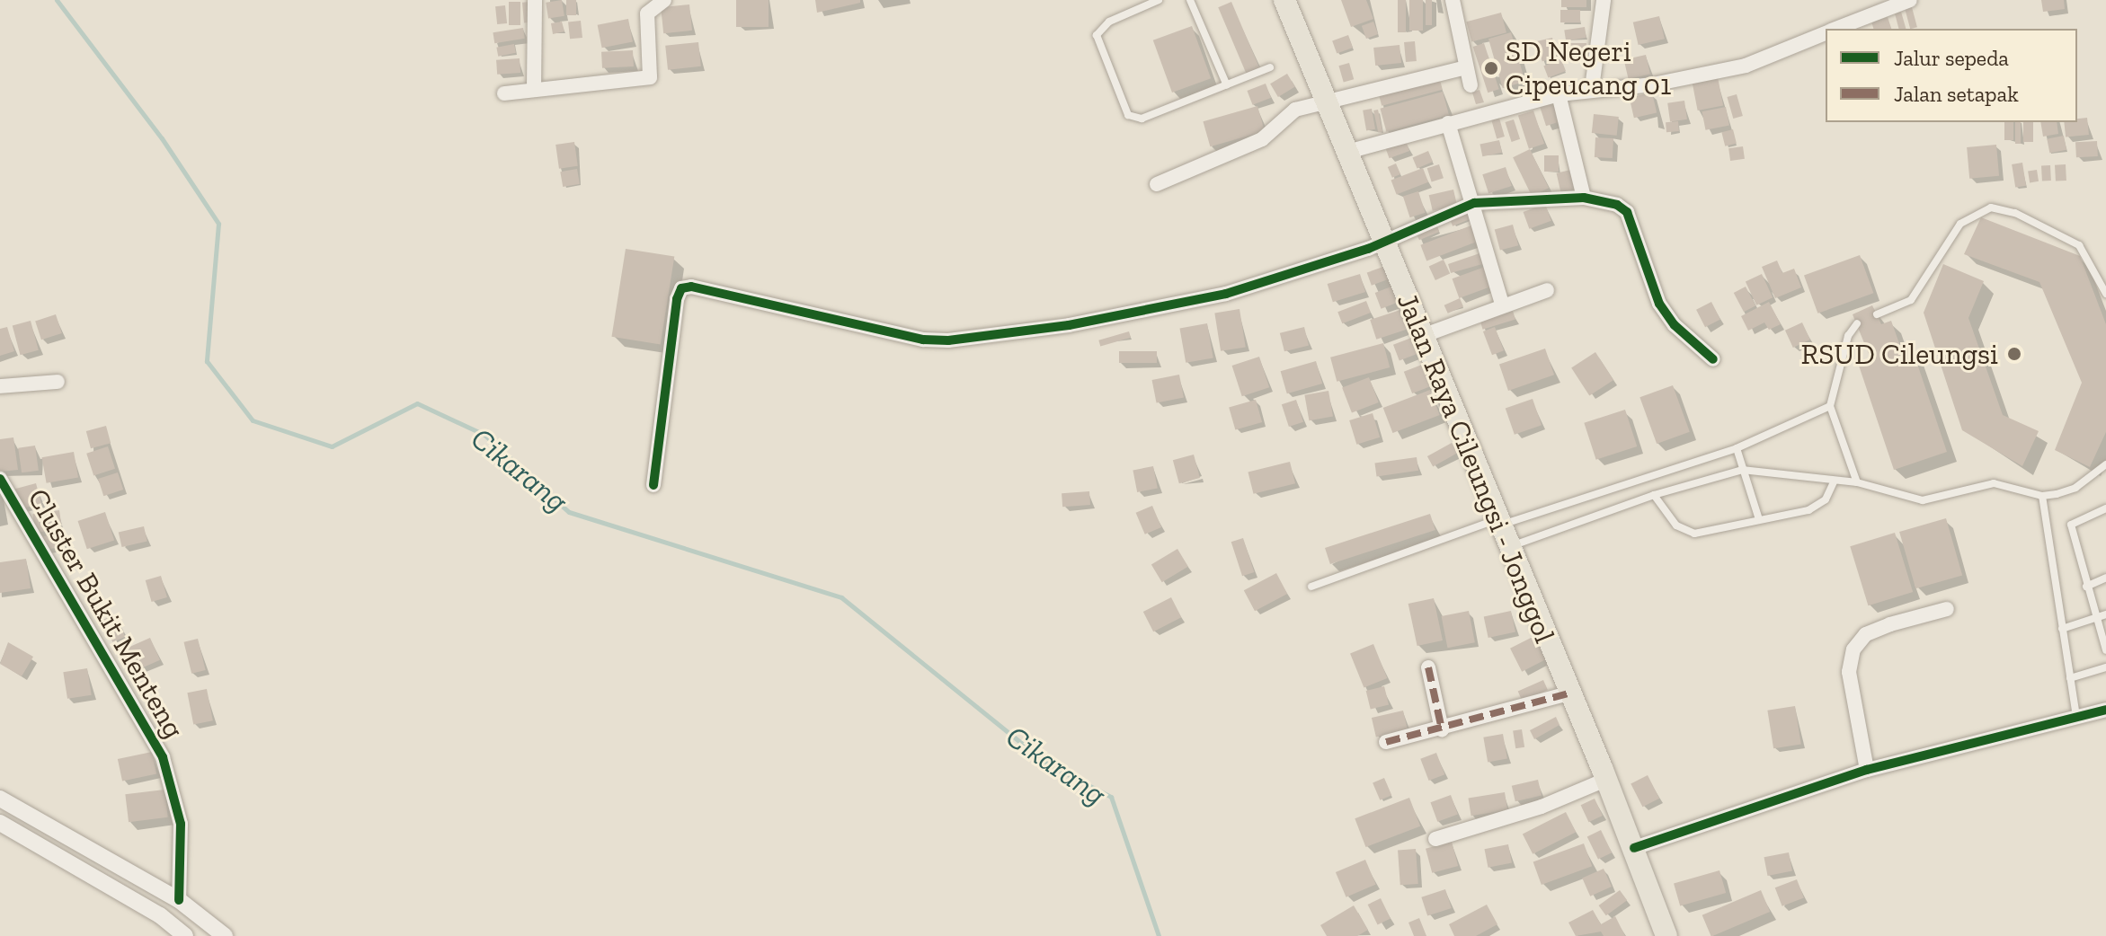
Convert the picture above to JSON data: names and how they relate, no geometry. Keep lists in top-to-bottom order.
{
  "streets": {
    "main road": ["Jalan Raya Cileungsi - Jonggol"],
    "street": ["Cluster Bukit Menteng"]
  },
  "water": ["Cikarang"],
  "places": ["SD Negeri Cipeucang 01", "RSUD Cileungsi"],
  "legend": ["Jalur sepeda", "Jalan setapak"]
}
